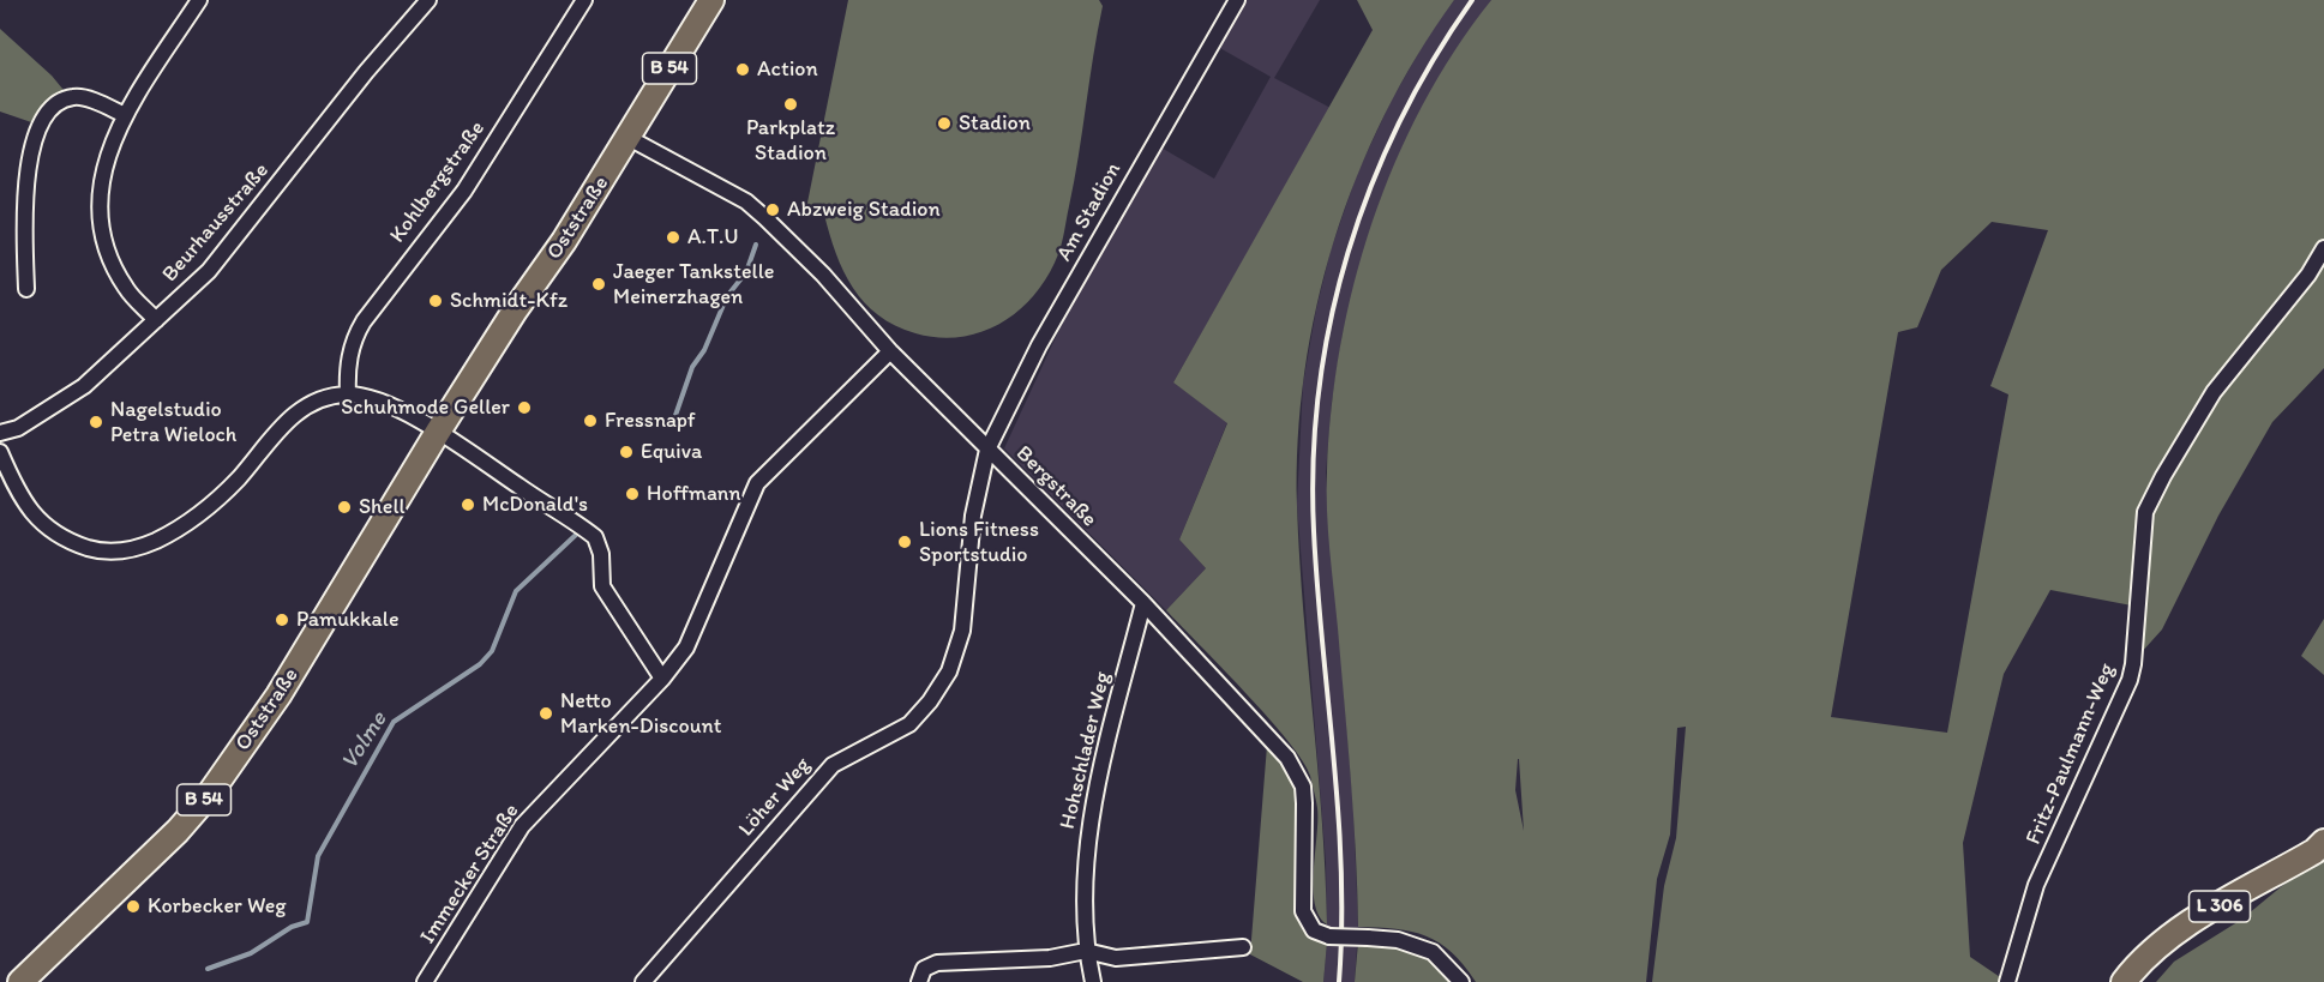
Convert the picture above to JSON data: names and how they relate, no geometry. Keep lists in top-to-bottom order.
{
  "streets": {
    "main road": ["B 54", "Oststraße", "L 306"],
    "street": [
      "Kohlbergstraße",
      "Am Stadion",
      "Beurhausstraße",
      "Bergstraße",
      "Hohschlader Weg",
      "Fritz-Paulmann-Weg",
      "Löher Weg",
      "Immecker Straße"
    ]
  },
  "crossings": [
    ["Am Stadion", "Bergstraße"],
    ["Am Stadion", "Löher Weg"],
    ["Oststraße", "Bergstraße"],
    ["Bergstraße", "Hohschlader Weg"],
    ["Bergstraße", "Löher Weg"],
    ["Bergstraße", "Immecker Straße"]
  ],
  "water": ["Volme"],
  "places": [
    "Action",
    "Parkplatz Stadion",
    "Stadion",
    "Abzweig Stadion",
    "A.T.U",
    "Jaeger Tankstelle Meinerzhagen",
    "Schmidt-Kfz",
    "Schuhmode Geller",
    "Fressnapf",
    "Nagelstudio Petra Wieloch",
    "Equiva",
    "Hoffmann",
    "McDonald's",
    "Shell",
    "Lions Fitness Sportstudio",
    "Pamukkale",
    "Netto Marken-Discount",
    "Korbecker Weg"
  ]
}
